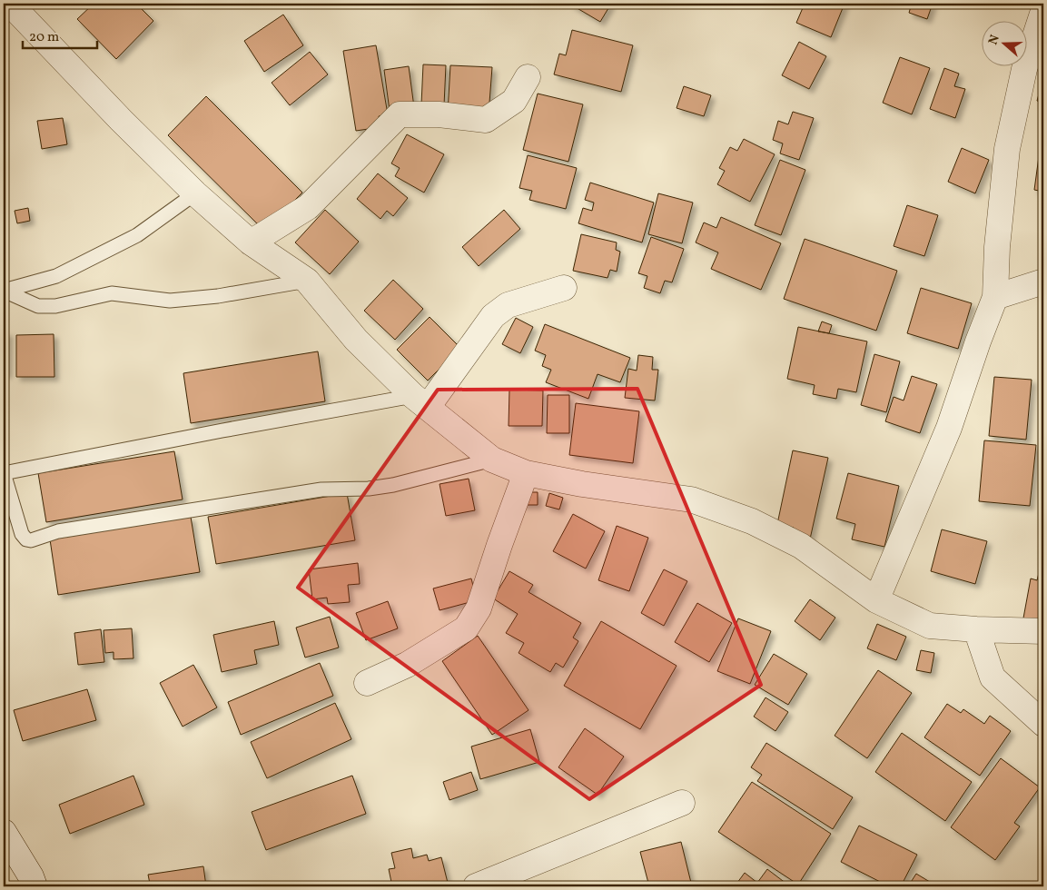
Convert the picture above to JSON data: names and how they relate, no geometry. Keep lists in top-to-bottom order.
{
  "scale_bar": "20 m",
  "north": "left"
}
